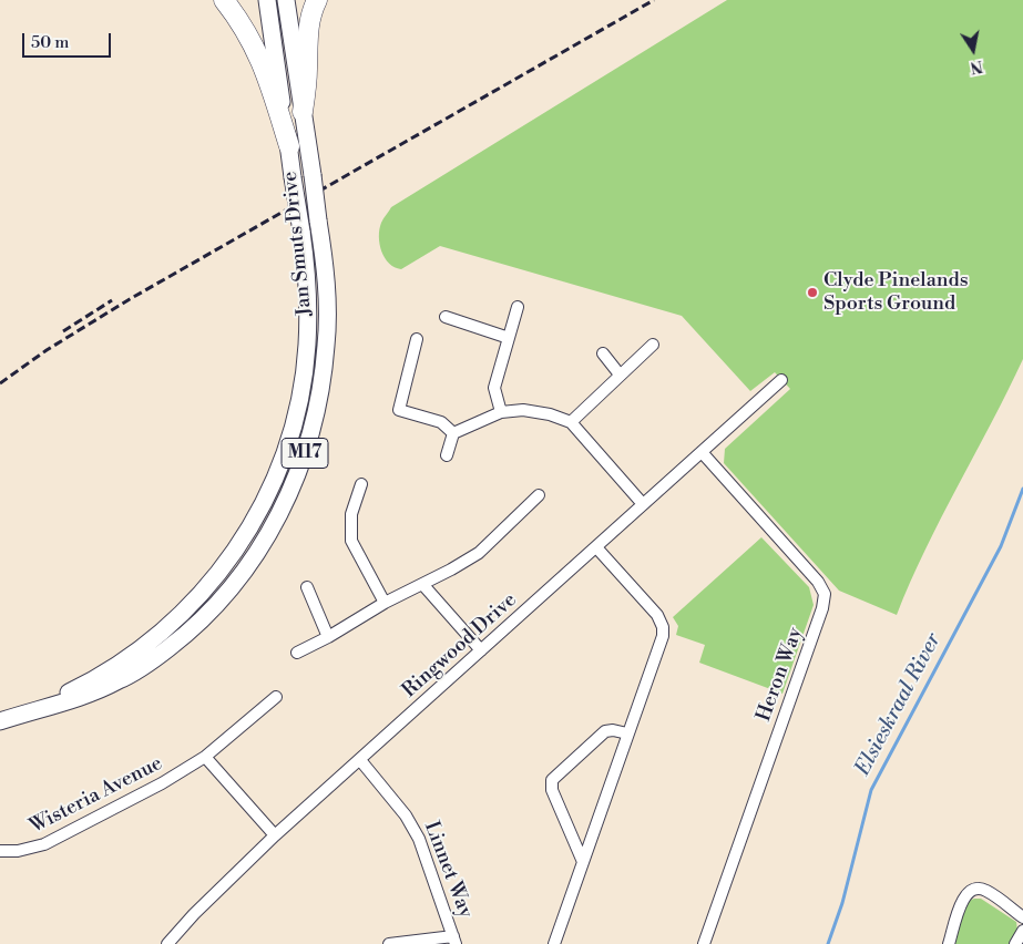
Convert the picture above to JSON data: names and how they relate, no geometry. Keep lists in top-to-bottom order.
{
  "streets": {
    "main road": ["Jan Smuts Drive", "M17"],
    "street": [
      "Ringwood Drive",
      "Heron Way",
      "Wisteria Avenue",
      "Linnet Way"
    ]
  },
  "crossings": [
    ["Ringwood Drive", "Heron Way"],
    ["Ringwood Drive", "Linnet Way"]
  ],
  "water": ["Elsieskraal River"],
  "places": ["Clyde Pinelands Sports Ground"],
  "scale_bar": "50 m",
  "north": "bottom"
}
